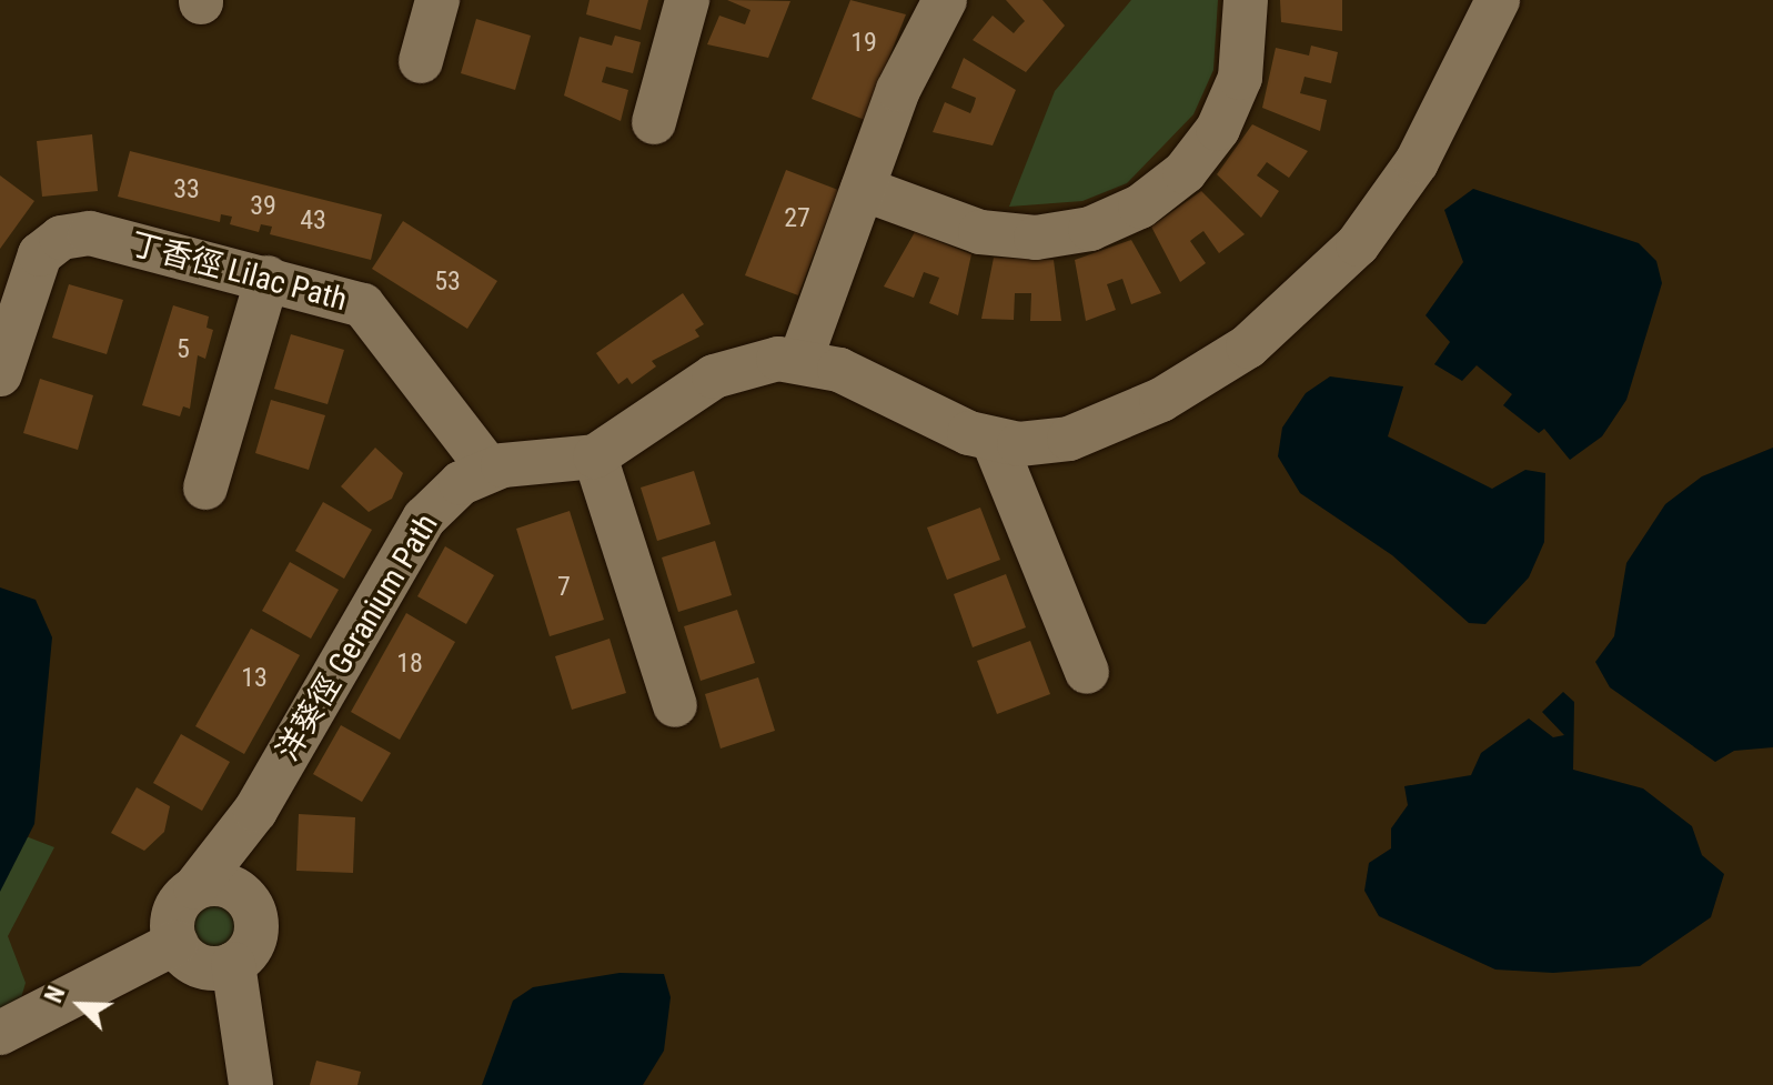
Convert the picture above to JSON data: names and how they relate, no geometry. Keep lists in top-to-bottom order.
{
  "streets": {
    "street": ["丁香徑 Lilac Path", "洋葵徑 Geranium Path"]
  },
  "crossings": [
    ["丁香徑 Lilac Path", "洋葵徑 Geranium Path"]
  ],
  "house_numbers": [
    "19",
    "33",
    "39",
    "27",
    "43",
    "53",
    "5",
    "7",
    "18",
    "13"
  ],
  "north": "top left"
}
